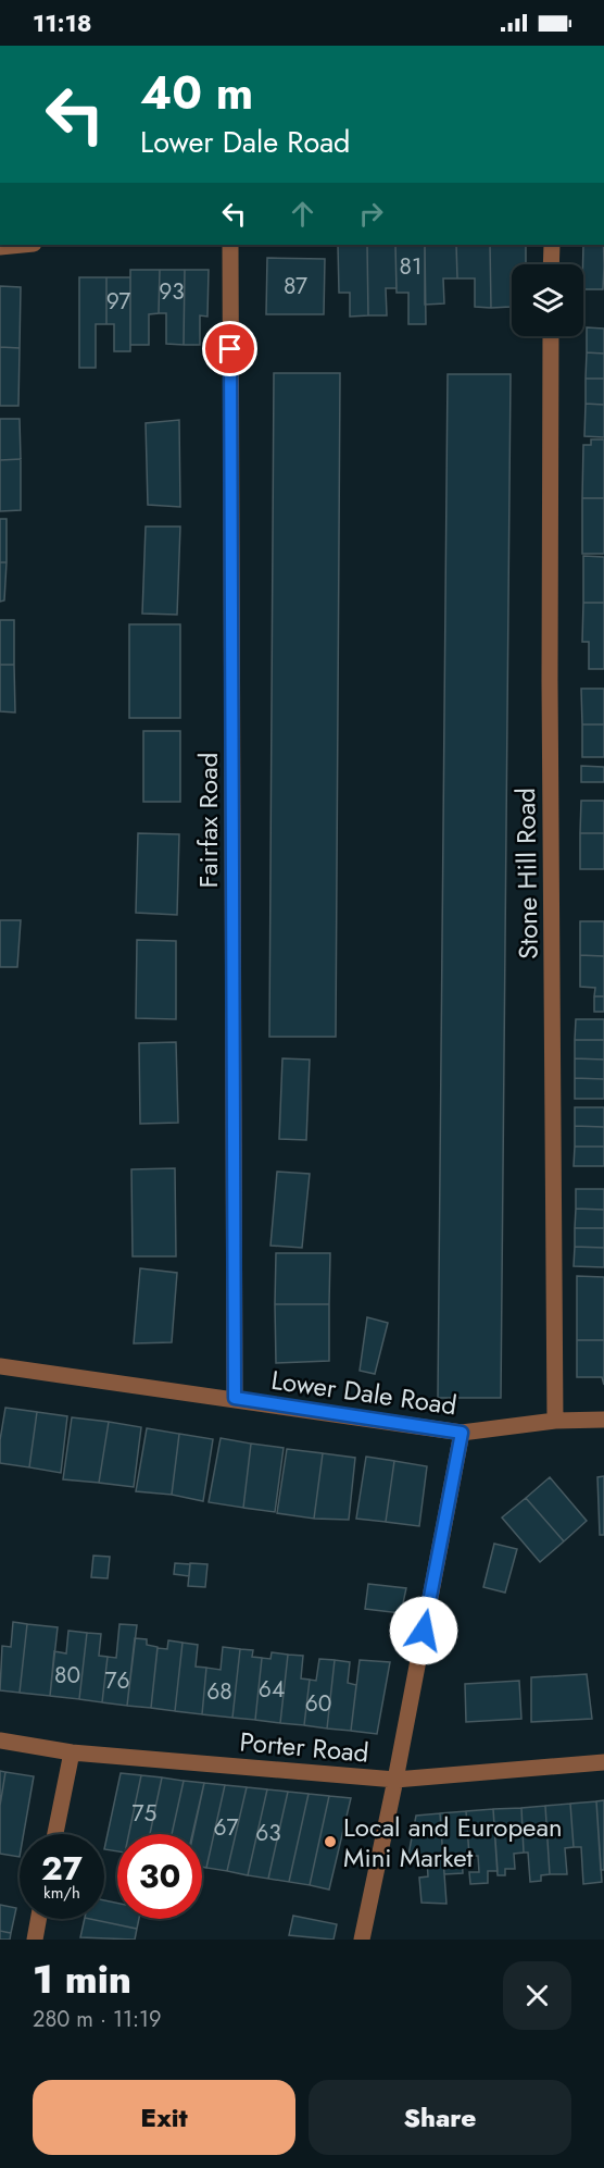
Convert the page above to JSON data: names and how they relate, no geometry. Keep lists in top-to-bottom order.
{
  "streets": {
    "street": [
      "Fairfax Road",
      "Stone Hill Road",
      "Lower Dale Road",
      "Porter Road"
    ]
  },
  "crossings": [
    ["Fairfax Road", "Lower Dale Road"],
    ["Stone Hill Road", "Lower Dale Road"]
  ],
  "places": ["Local and European Mini Market"],
  "house_numbers": [
    "81",
    "87",
    "93",
    "97",
    "80",
    "76",
    "64",
    "68",
    "60",
    "75",
    "67",
    "63"
  ],
  "page": {
    "status": "11:18",
    "turn": ["40 m", "Lower Dale Road"],
    "speed": "27 km/h",
    "limit": "30",
    "heading": ["1 min", "280 m · 11:19"],
    "buttons": ["Exit", "Share"]
  }
}
